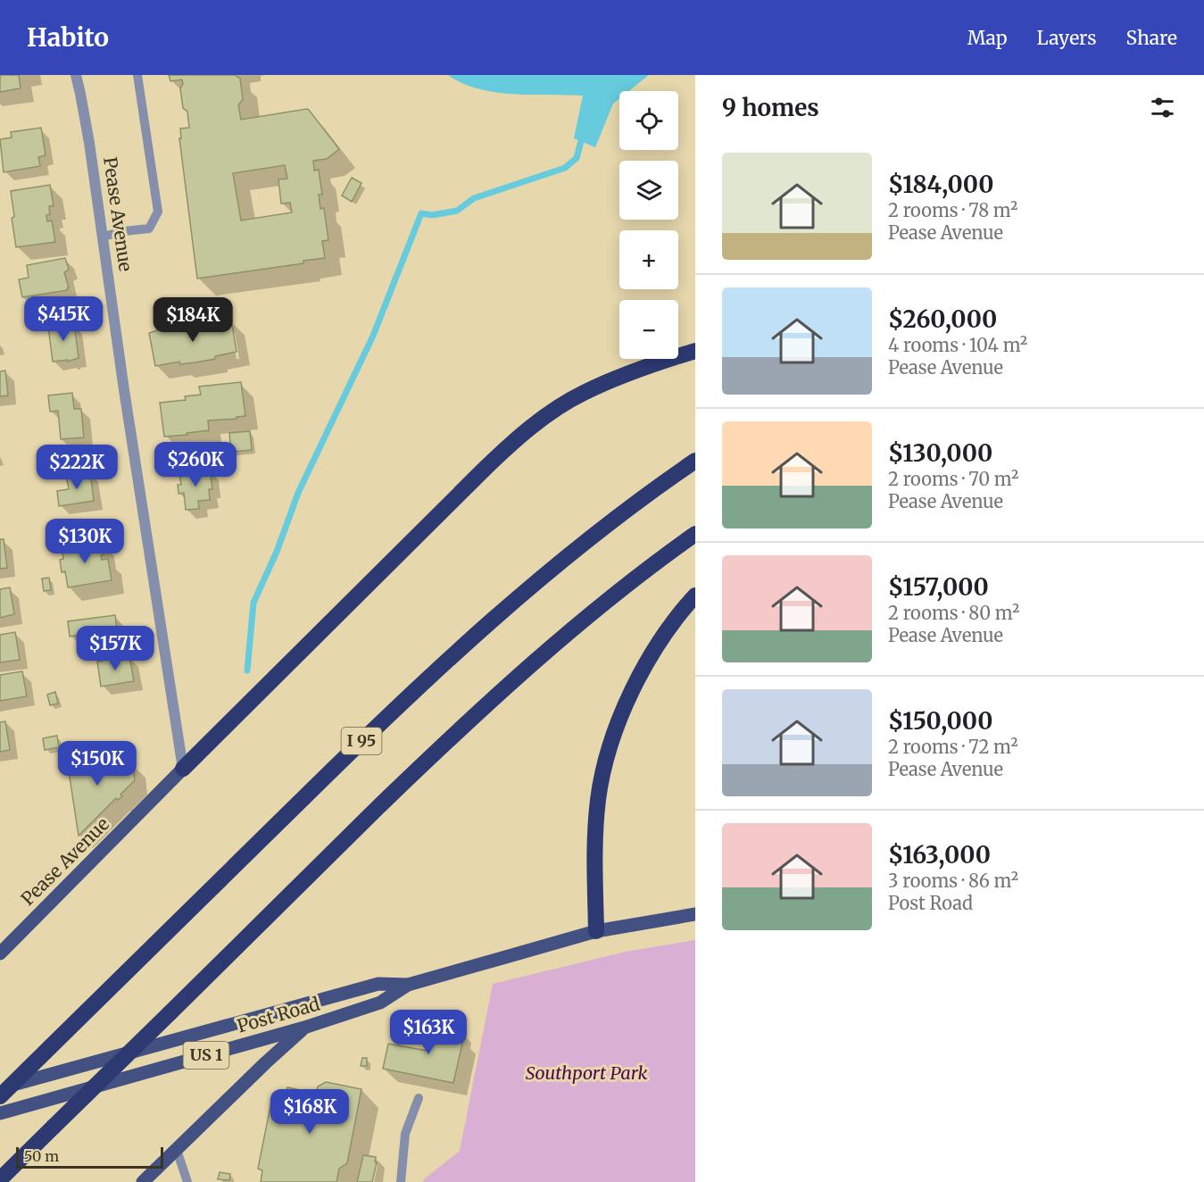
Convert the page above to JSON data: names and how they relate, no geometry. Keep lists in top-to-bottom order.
{
  "streets": {
    "highway": ["I 95"],
    "main road": ["Pease Avenue", "Post Road", "US 1"]
  },
  "parks": ["Southport Park"],
  "scale_bar": "50 m",
  "page": {
    "header": "Habito",
    "nav": ["Map", "Layers", "Share"],
    "heading": "9 homes",
    "map_buttons": ["+", "−"],
    "list": [
      {
        "name": "$184,000",
        "note": "2 rooms · 78 m² · Pease Avenue"
      },
      {
        "name": "$260,000",
        "note": "4 rooms · 104 m² · Pease Avenue"
      },
      {
        "name": "$130,000",
        "note": "2 rooms · 70 m² · Pease Avenue"
      },
      {
        "name": "$157,000",
        "note": "2 rooms · 80 m² · Pease Avenue"
      },
      {
        "name": "$150,000",
        "note": "2 rooms · 72 m² · Pease Avenue"
      },
      {
        "name": "$163,000",
        "note": "3 rooms · 86 m² · Post Road"
      }
    ],
    "price": [
      "$415K",
      "$184K",
      "$260K",
      "$222K",
      "$130K",
      "$157K",
      "$150K",
      "$163K",
      "$168K"
    ],
    "scale": "50 m"
  }
}
